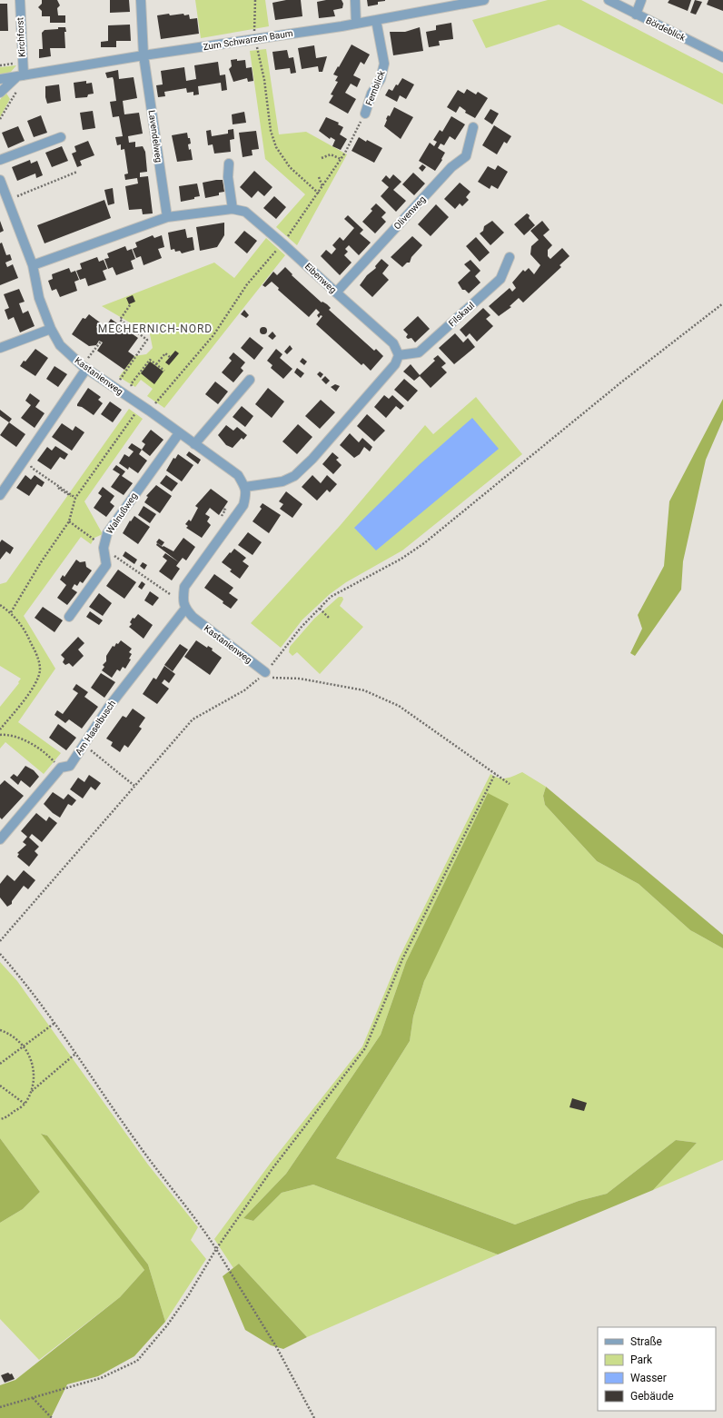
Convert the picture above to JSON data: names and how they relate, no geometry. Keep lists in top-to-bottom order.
{
  "streets": {
    "street": [
      "Bördeblick",
      "Kirchforst",
      "Zum Schwarzen Baum",
      "Fernblick",
      "Lavendelweg",
      "Olivenweg",
      "Eibenweg",
      "Filskaul",
      "Kastanienweg",
      "Walnußweg",
      "Am Haselbusch"
    ]
  },
  "crossings": [
    ["Kirchforst", "Zum Schwarzen Baum"],
    ["Zum Schwarzen Baum", "Fernblick"],
    ["Zum Schwarzen Baum", "Lavendelweg"],
    ["Lavendelweg", "Eibenweg"],
    ["Olivenweg", "Eibenweg"],
    ["Eibenweg", "Filskaul"],
    ["Eibenweg", "Kastanienweg"],
    ["Kastanienweg", "Walnußweg"],
    ["Kastanienweg", "Am Haselbusch"]
  ],
  "districts": ["MECHERNICH-NORD"],
  "legend": [
    "Straße",
    "Park",
    "Wasser",
    "Gebäude"
  ]
}
